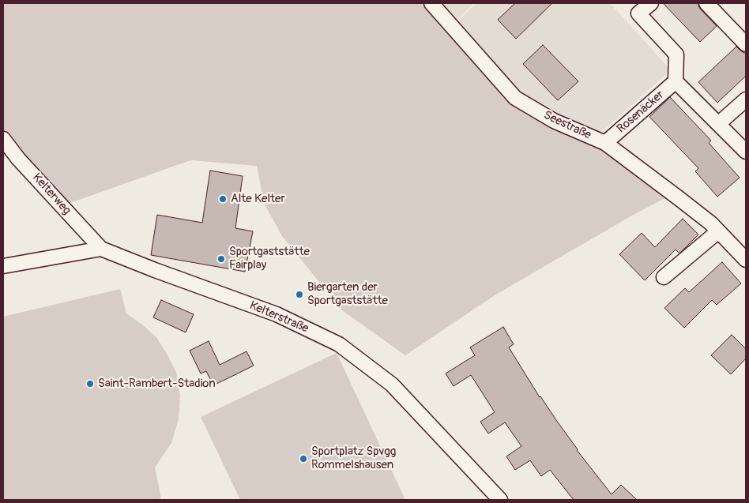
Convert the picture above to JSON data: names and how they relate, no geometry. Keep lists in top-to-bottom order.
{
  "streets": {
    "street": [
      "Rosenäcker",
      "Seestraße",
      "Kelterweg",
      "Kelterstraße"
    ]
  },
  "crossings": [
    ["Rosenäcker", "Seestraße"],
    ["Kelterweg", "Kelterstraße"]
  ],
  "places": [
    "Alte Kelter",
    "Sportgaststätte Fairplay",
    "Biergarten der Sportgaststätte",
    "Saint-Rambert-Stadion",
    "Sportplatz Spvgg Rommelshausen"
  ]
}
